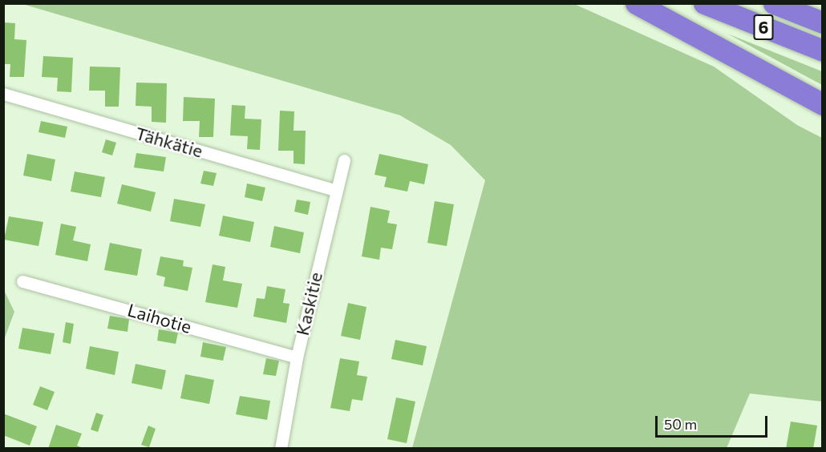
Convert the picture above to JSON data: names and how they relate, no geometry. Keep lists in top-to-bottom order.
{
  "streets": {
    "highway": ["6"],
    "street": ["Tähkätie", "Kaskitie", "Laihotie"]
  },
  "crossings": [
    ["Tähkätie", "Kaskitie"],
    ["Kaskitie", "Laihotie"]
  ],
  "scale_bar": "50 m"
}
